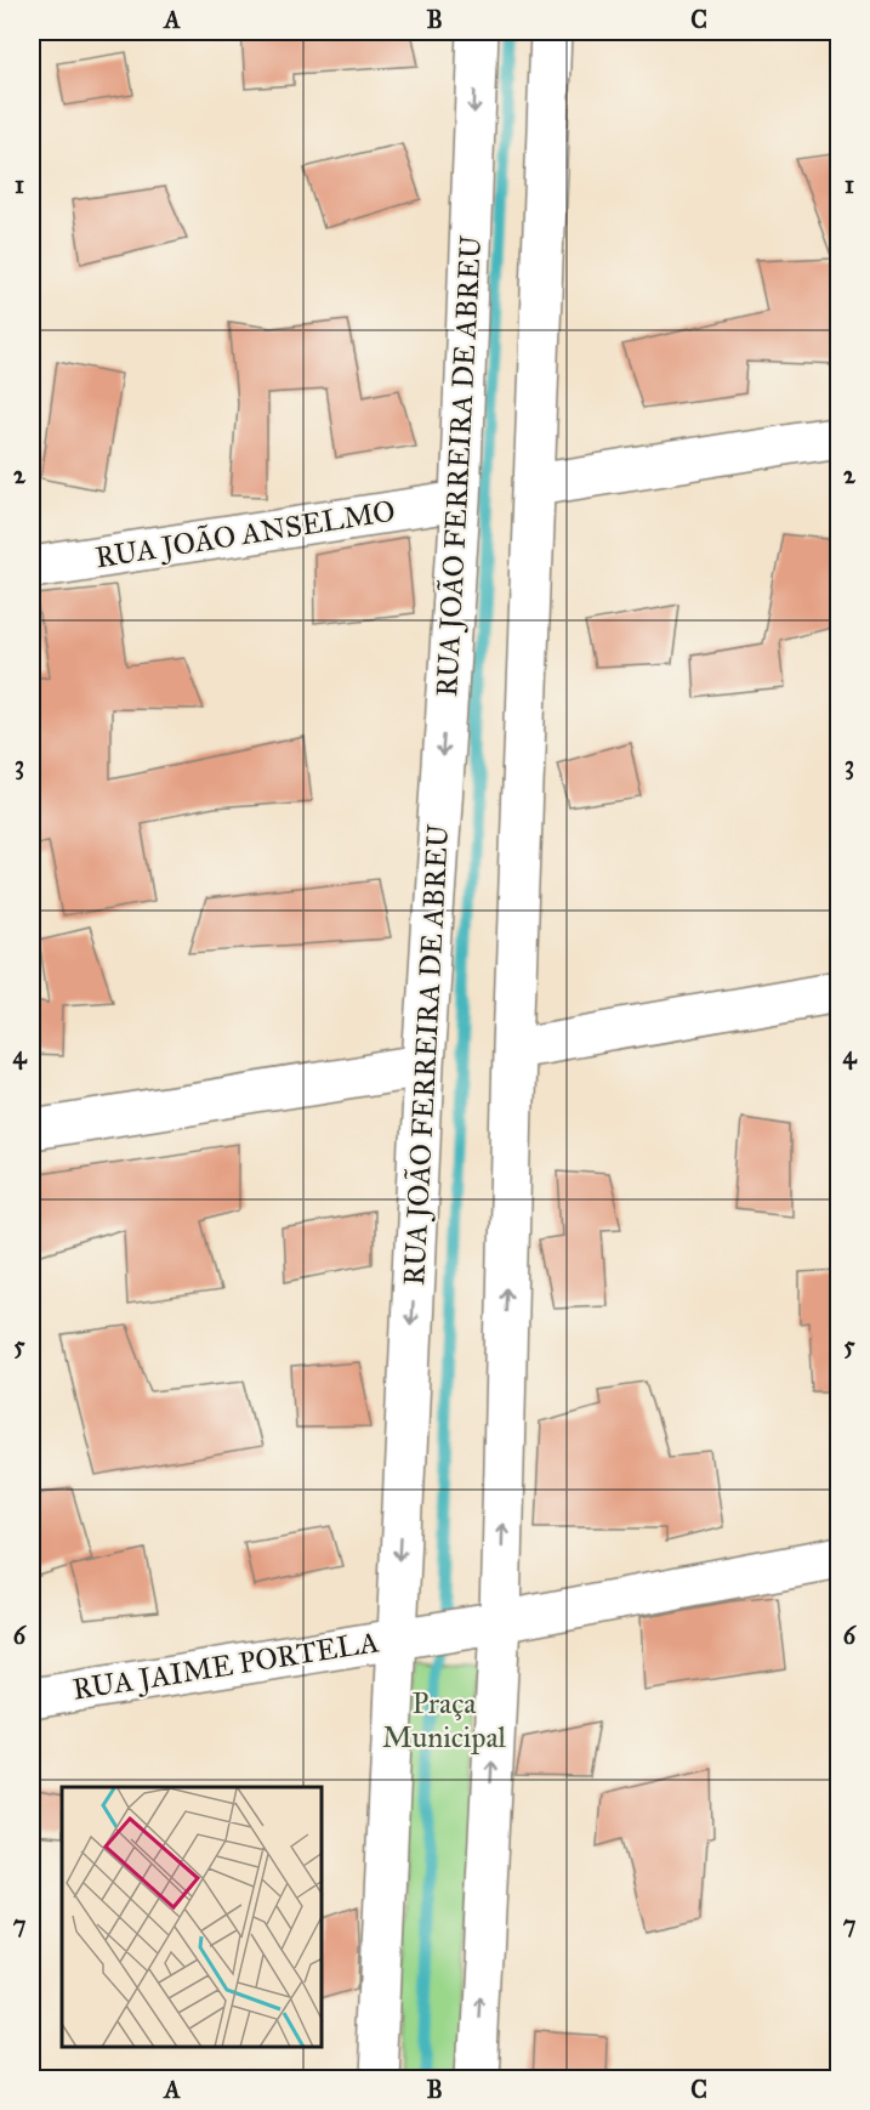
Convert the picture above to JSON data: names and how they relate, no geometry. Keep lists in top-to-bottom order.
{
  "streets": {
    "street": ["RUA JOÃO FERREIRA DE ABREU", "RUA JOÃO ANSELMO", "RUA JAIME PORTELA"]
  },
  "crossings": [
    ["RUA JOÃO FERREIRA DE ABREU", "RUA JOÃO ANSELMO"],
    ["RUA JOÃO FERREIRA DE ABREU", "RUA JAIME PORTELA"]
  ],
  "parks": ["Praça Municipal"],
  "grid": {
    "columns": ["A", "B", "C"],
    "rows": [
      "1",
      "2",
      "3",
      "4",
      "5",
      "6",
      "7"
    ]
  }
}
